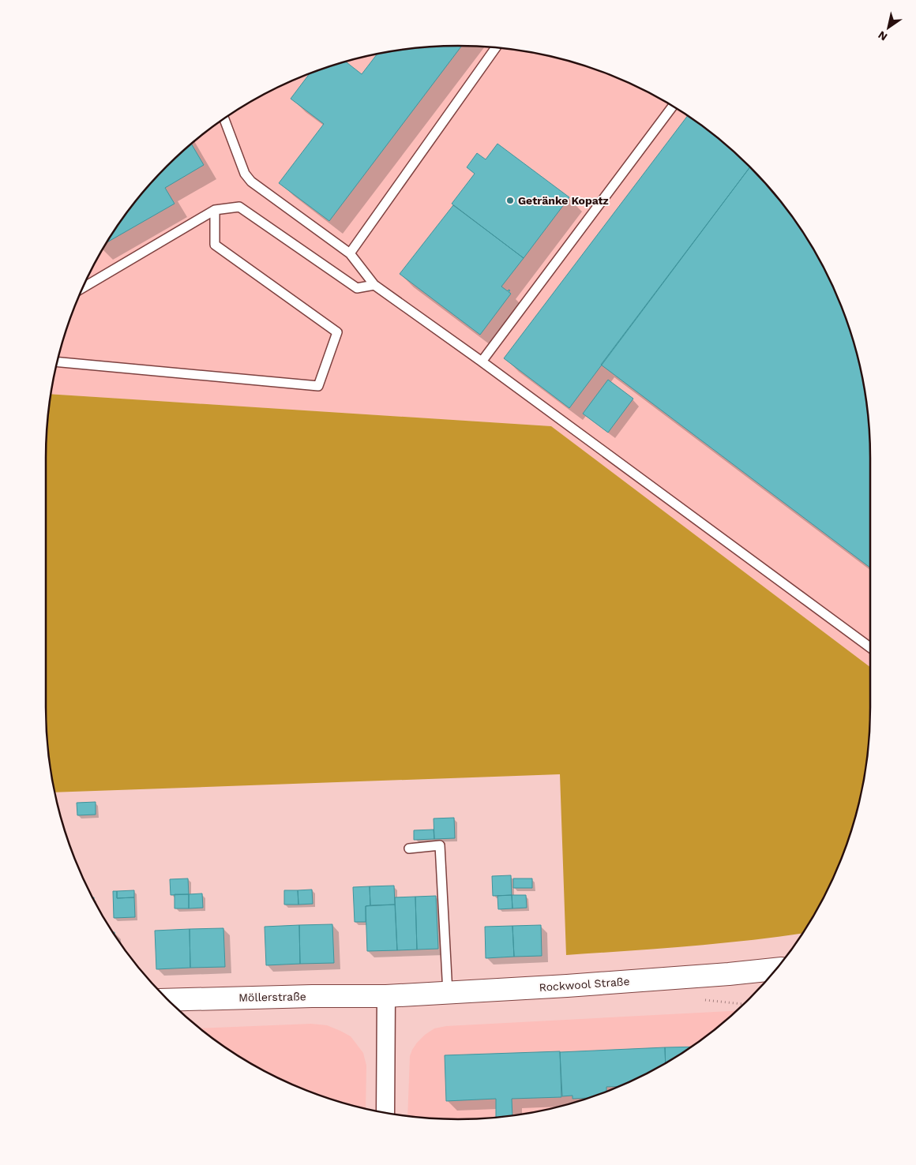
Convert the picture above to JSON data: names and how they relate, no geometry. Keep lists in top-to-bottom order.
{
  "streets": {
    "street": ["Rockwool Straße", "Möllerstraße"]
  },
  "crossings": [
    ["Rockwool Straße", "Möllerstraße"]
  ],
  "places": ["Getränke Kopatz"],
  "north": "bottom left"
}
